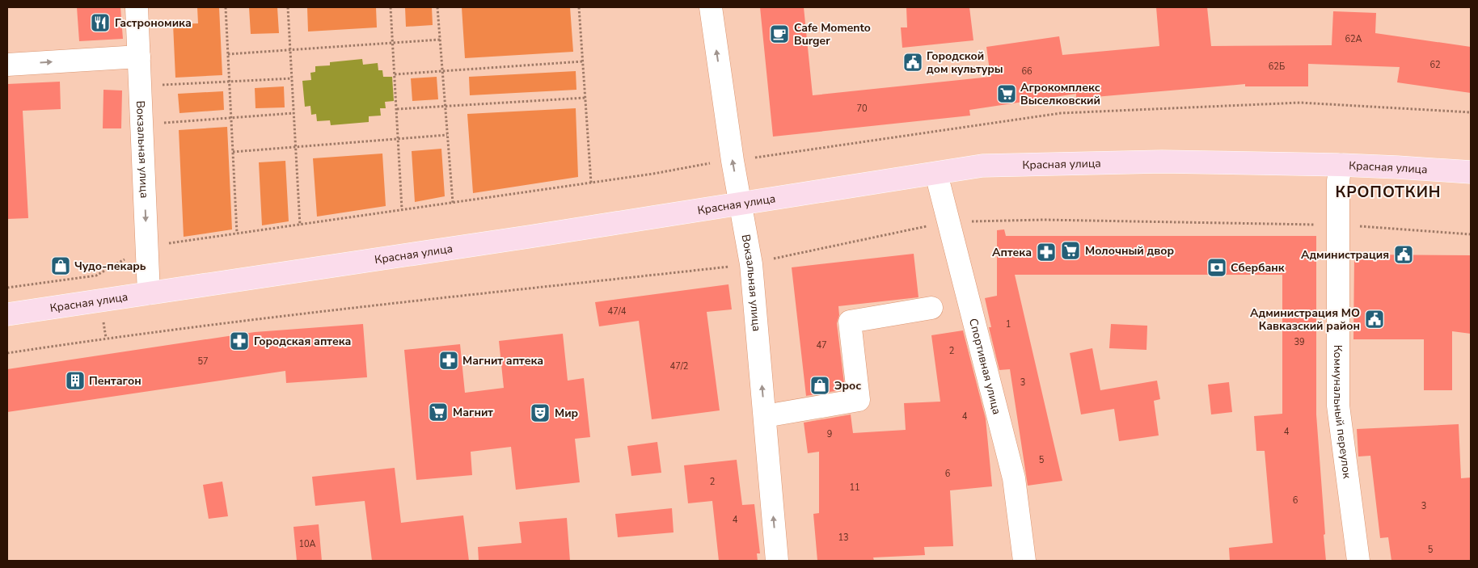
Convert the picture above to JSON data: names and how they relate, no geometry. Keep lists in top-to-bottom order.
{
  "streets": {
    "main road": ["Красная улица"],
    "street": ["Вокзальная улица", "Спортивная улица", "Коммунальный переулок"]
  },
  "crossings": [
    ["Вокзальная улица", "Красная улица"],
    ["Красная улица", "Спортивная улица"],
    ["Красная улица", "Коммунальный переулок"]
  ],
  "districts": ["КРОПОТКИН"],
  "places": {
    "restaurant": ["Гастрономика"],
    "cafe": ["Cafe Momento Burger"],
    "public building": ["Городской дом культуры", "Администрация", "Администрация МО Кавказский район"],
    "supermarket": ["Агрокомплекс Выселковский", "Молочный двор", "Магнит"],
    "pharmacy": ["Аптека", "Городская аптека", "Магнит аптека"],
    "shop": ["Чудо-пекарь", "Эрос"],
    "bank": ["Сбербанк"],
    "building": ["Пентагон"],
    "theatre": ["Мир"]
  },
  "house_numbers": [
    "62А",
    "62",
    "62Б",
    "66",
    "70",
    "47/4",
    "1",
    "39",
    "47",
    "2",
    "57",
    "47/2",
    "3",
    "4",
    "4",
    "9",
    "5",
    "6",
    "2",
    "11",
    "6",
    "3",
    "4",
    "13",
    "10А",
    "5"
  ]
}
